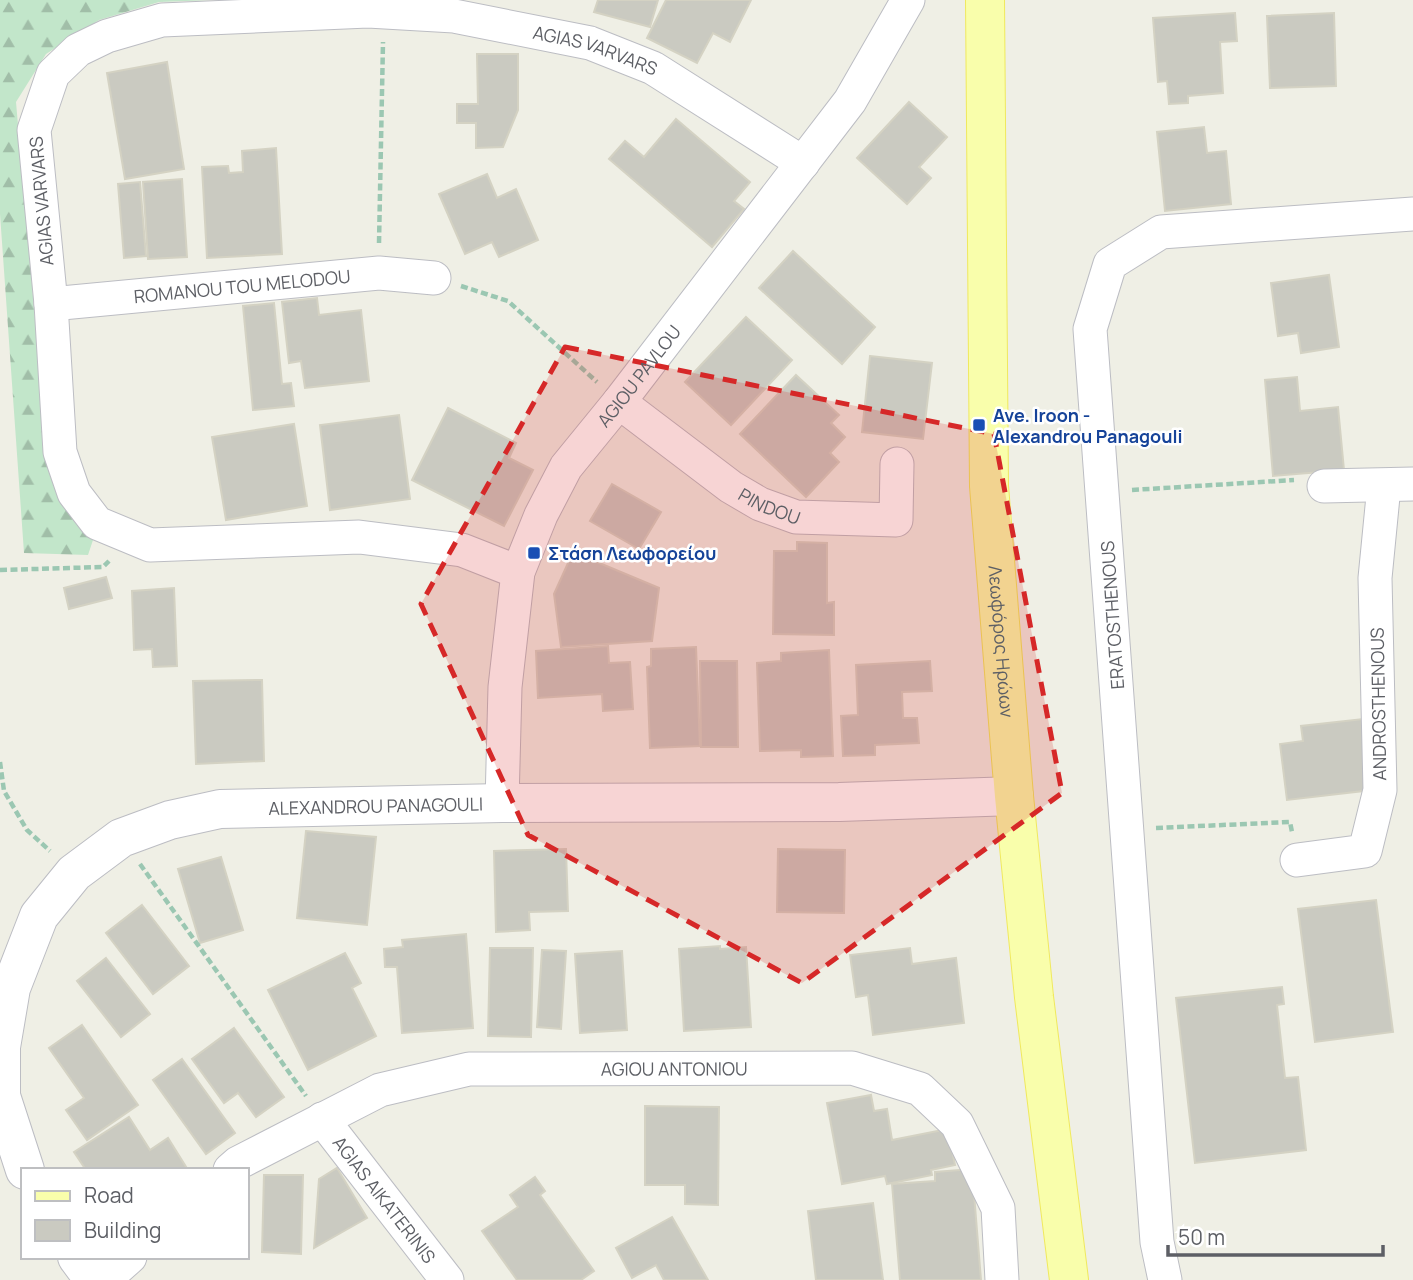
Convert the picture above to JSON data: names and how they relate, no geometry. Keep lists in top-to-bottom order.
{
  "streets": {
    "main road": ["Λεωφόρος Ηρώων"],
    "street": [
      "AGIAS VARVARS",
      "ROMANOU TOU MELODOU",
      "AGIOU PAVLOU",
      "PINDOU",
      "ERATOSTHENOUS",
      "ANDROSTHENOUS",
      "ALEXANDROU PANAGOULI",
      "AGIOU ANTONIOU",
      "AGIAS AIKATERINIS"
    ]
  },
  "crossings": [
    ["AGIAS VARVARS", "ROMANOU TOU MELODOU"],
    ["AGIAS VARVARS", "AGIOU PAVLOU"],
    ["AGIOU PAVLOU", "PINDOU"],
    ["AGIOU PAVLOU", "ALEXANDROU PANAGOULI"],
    ["Λεωφόρος Ηρώων", "ALEXANDROU PANAGOULI"],
    ["AGIOU ANTONIOU", "AGIAS AIKATERINIS"]
  ],
  "places": {
    "transit": ["Ave. Iroon - Alexandrou Panagouli", "Στάση Λεωφορείου"]
  },
  "legend": ["Road", "Building"],
  "scale_bar": "50 m"
}
